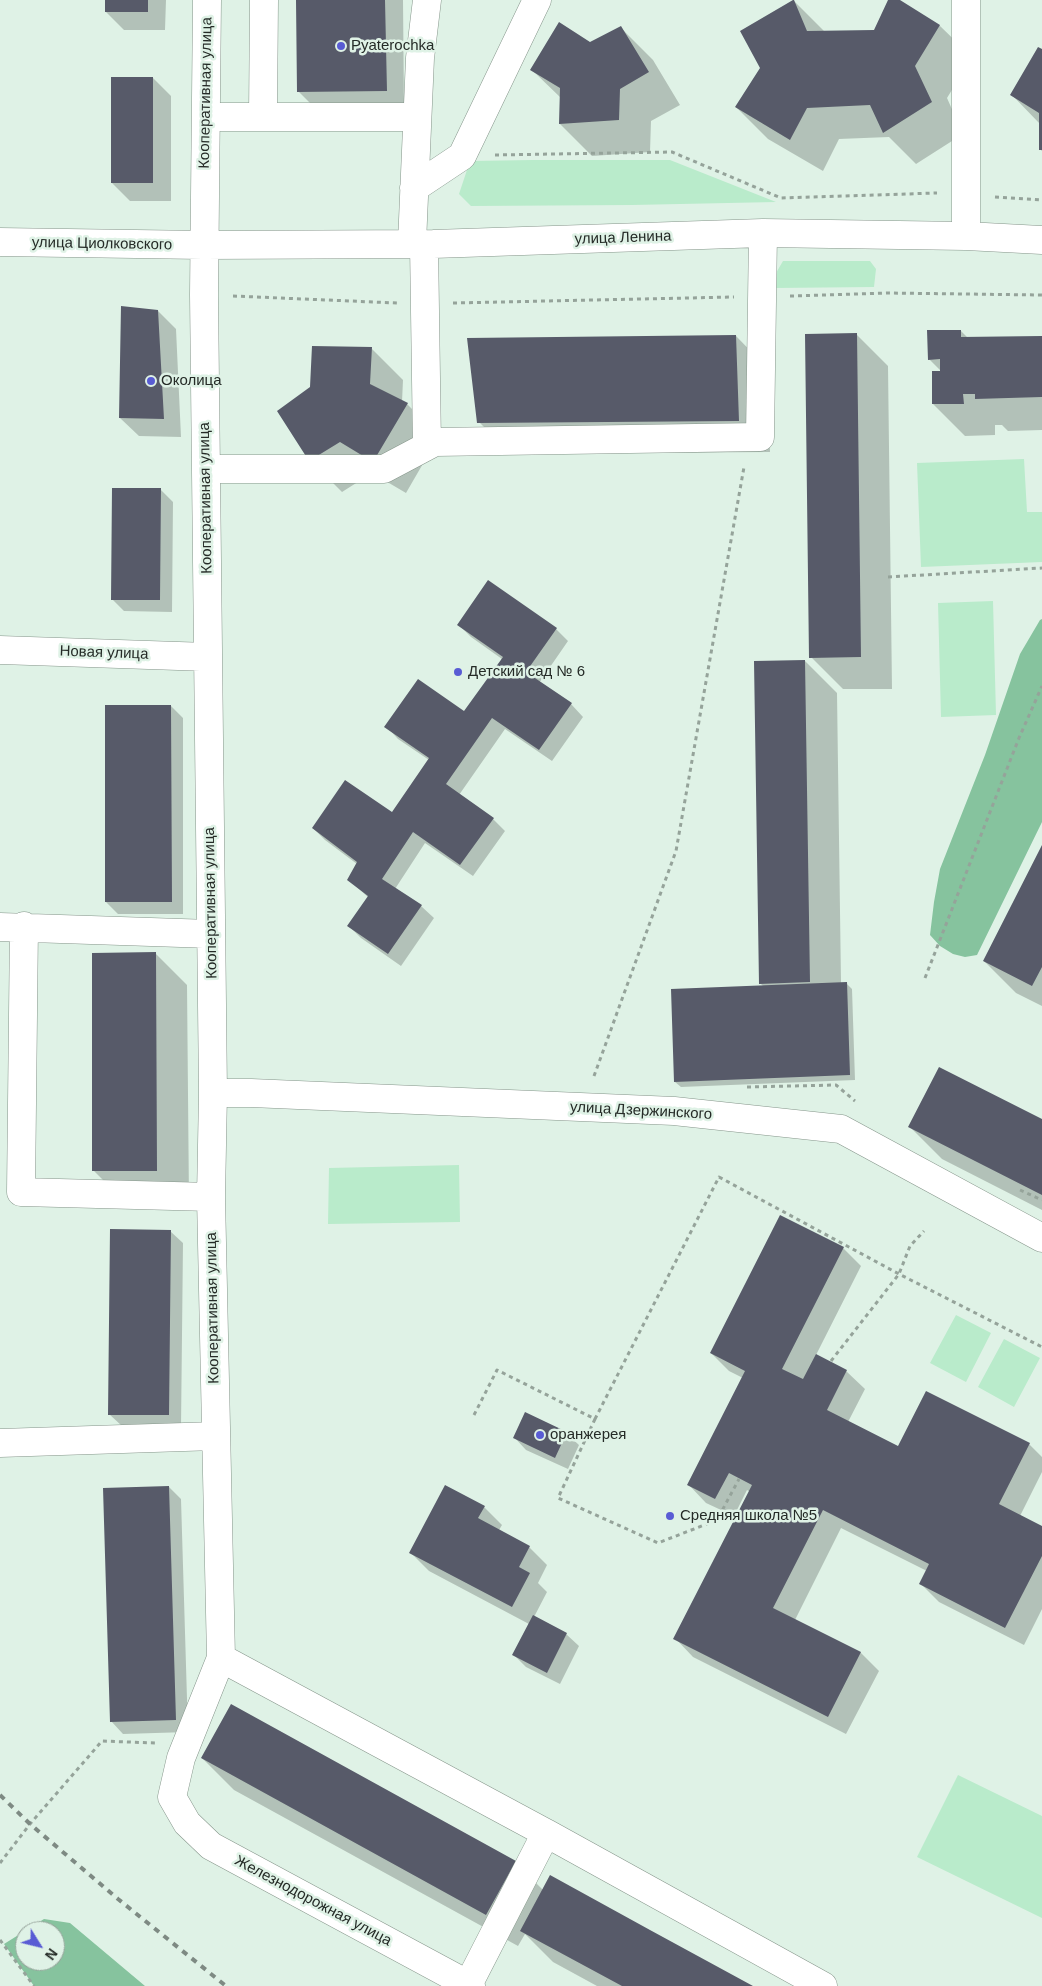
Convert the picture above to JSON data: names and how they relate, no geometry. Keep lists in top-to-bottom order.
{
  "streets": {
    "street": [
      "Кооперативная улица",
      "улица Ленина",
      "улица Циолковского",
      "Новая улица",
      "улица Дзержинского",
      "Железнодорожная улица"
    ]
  },
  "crossings": [
    ["Кооперативная улица", "улица Ленина"],
    ["Кооперативная улица", "улица Циолковского"],
    ["Кооперативная улица", "Новая улица"],
    ["Кооперативная улица", "улица Дзержинского"],
    ["Кооперативная улица", "Железнодорожная улица"],
    ["улица Ленина", "улица Циолковского"]
  ],
  "places": [
    "Pyaterochka",
    "Околица",
    "Детский сад № 6",
    "оранжерея",
    "Средняя школа №5"
  ],
  "north": "bottom right"
}
